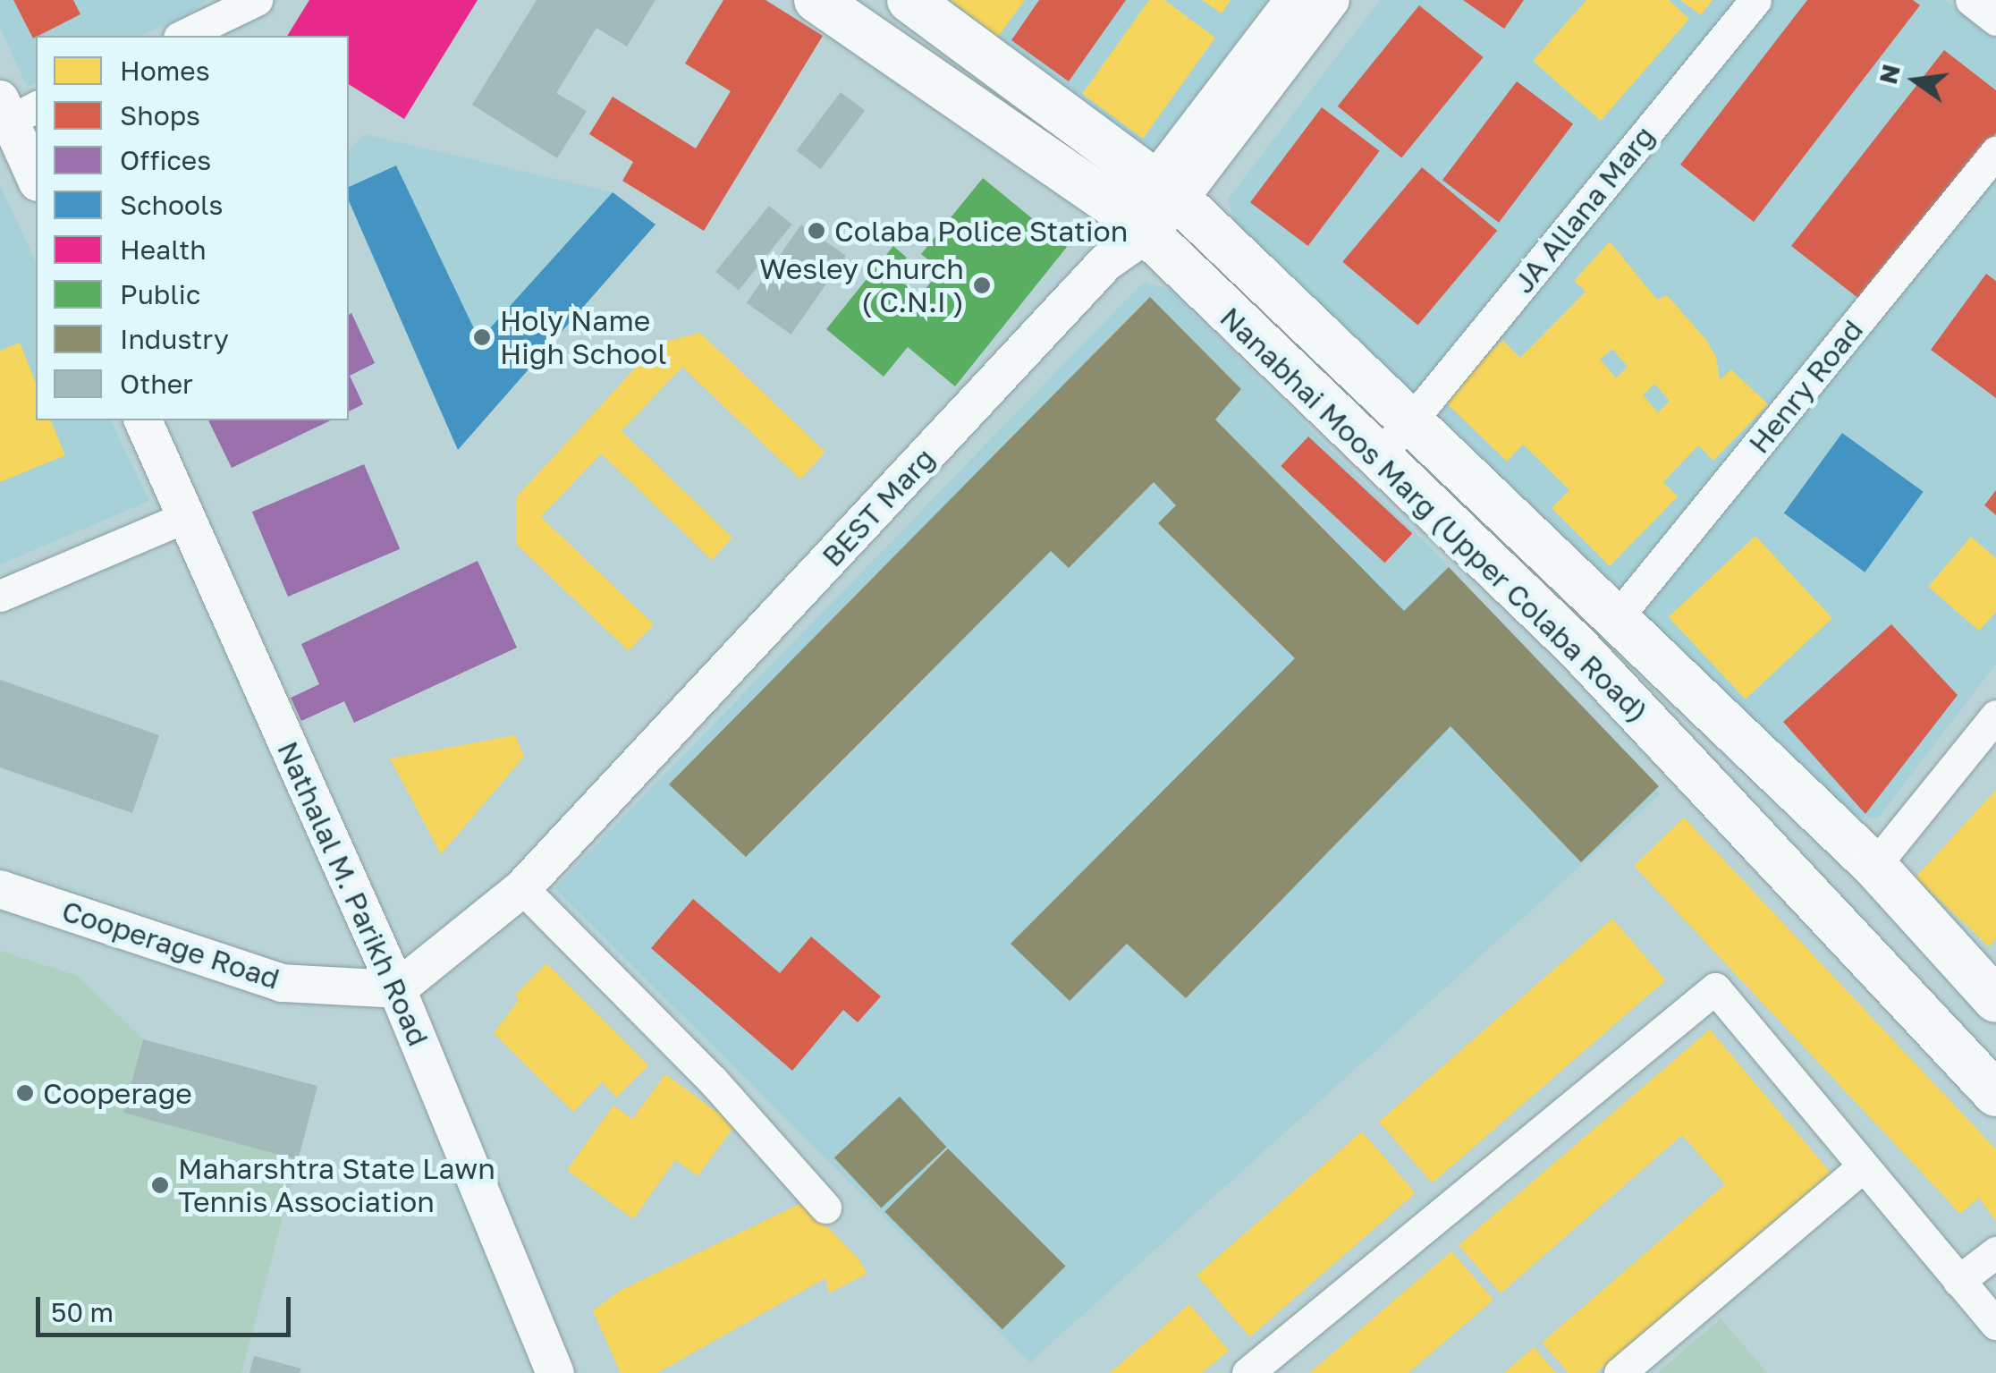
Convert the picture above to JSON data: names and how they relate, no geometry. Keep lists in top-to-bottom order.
{
  "streets": {
    "main road": ["Nanabhai Moos Marg (Upper Colaba Road)"],
    "street": [
      "JA Allana Marg",
      "Henry Road",
      "BEST Marg",
      "Nathalal M. Parikh Road",
      "Cooperage Road"
    ]
  },
  "crossings": [
    ["JA Allana Marg", "Nanabhai Moos Marg (Upper Colaba Road)"],
    ["Henry Road", "Nanabhai Moos Marg (Upper Colaba Road)"],
    ["BEST Marg", "Nanabhai Moos Marg (Upper Colaba Road)"],
    ["BEST Marg", "Nathalal M. Parikh Road"],
    ["BEST Marg", "Cooperage Road"],
    ["Nathalal M. Parikh Road", "Cooperage Road"]
  ],
  "places": [
    "Colaba Police Station",
    "Wesley Church ( C.N.I )",
    "Holy Name High School",
    "Cooperage",
    "Maharshtra State Lawn Tennis Association"
  ],
  "legend": [
    "Homes",
    "Shops",
    "Offices",
    "Schools",
    "Health",
    "Public",
    "Industry",
    "Other"
  ],
  "scale_bar": "50 m",
  "north": "left"
}
